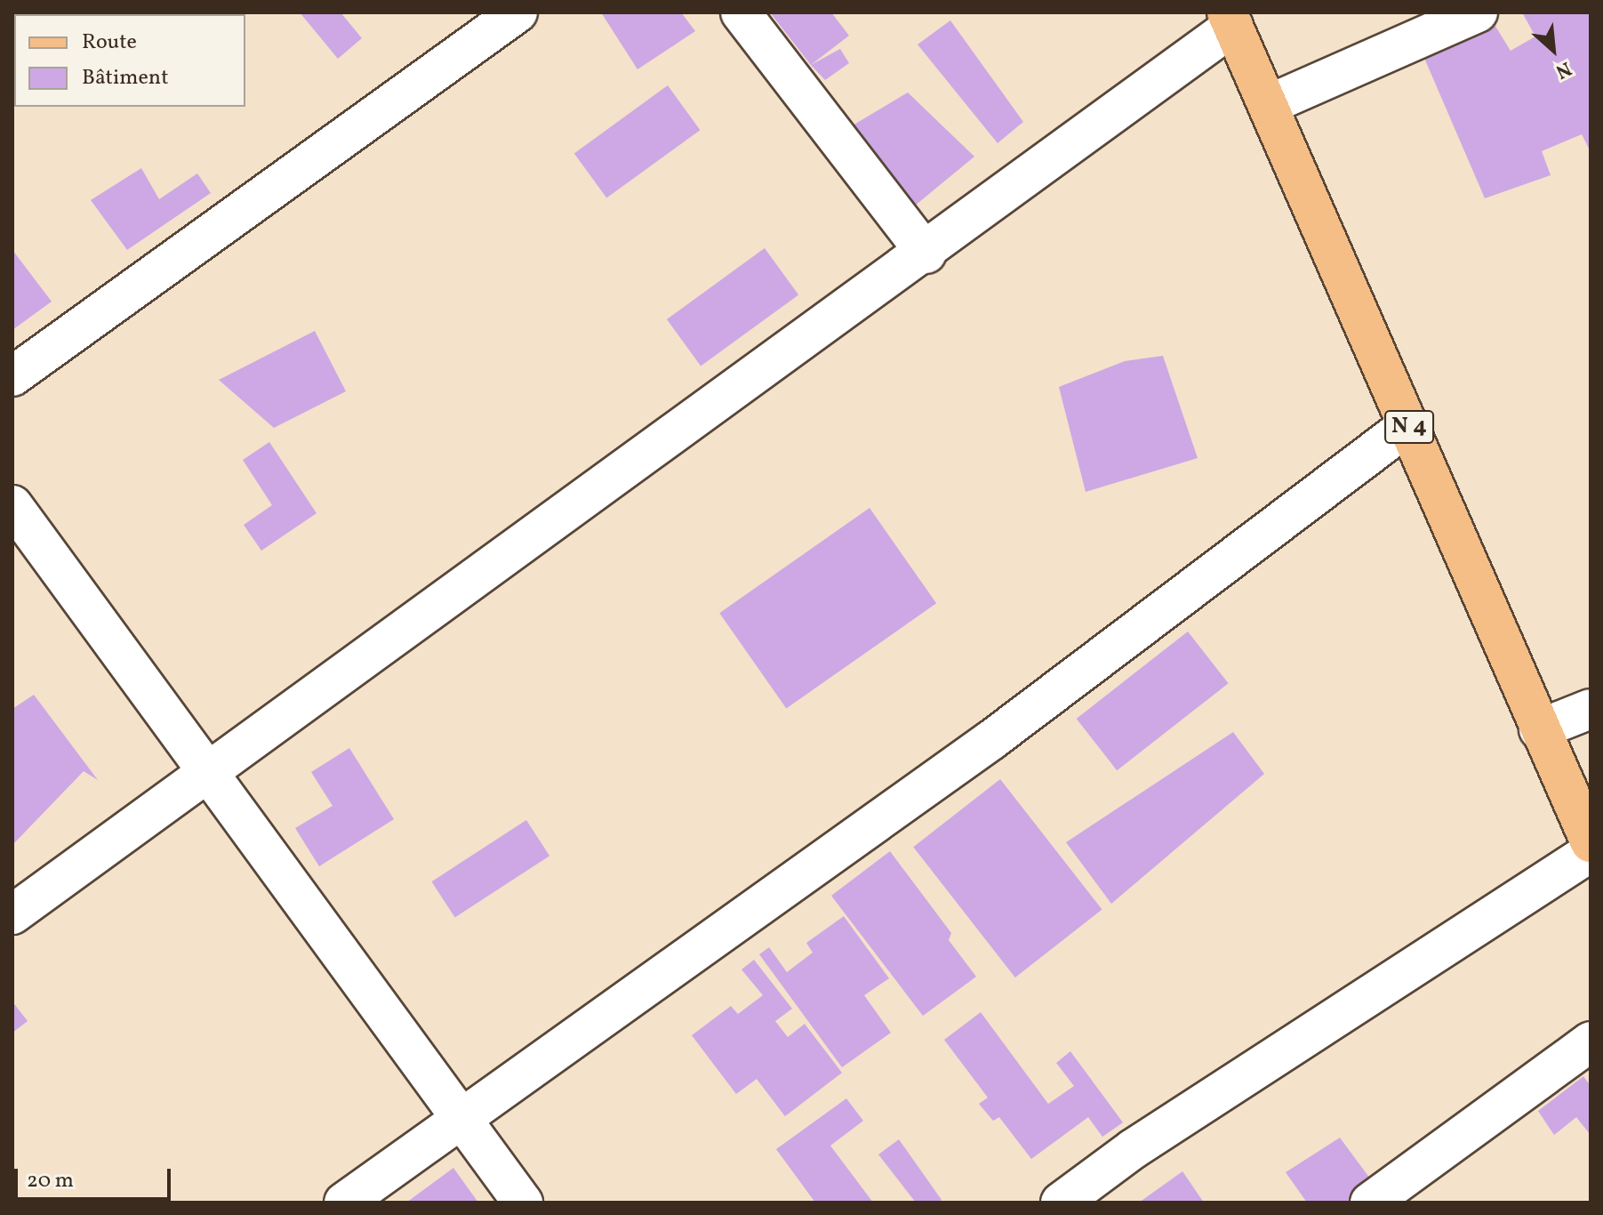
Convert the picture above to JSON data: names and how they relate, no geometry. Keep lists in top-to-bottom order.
{
  "streets": {
    "main road": ["N 4"]
  },
  "legend": ["Route", "Bâtiment"],
  "scale_bar": "20 m",
  "north": "bottom right"
}
